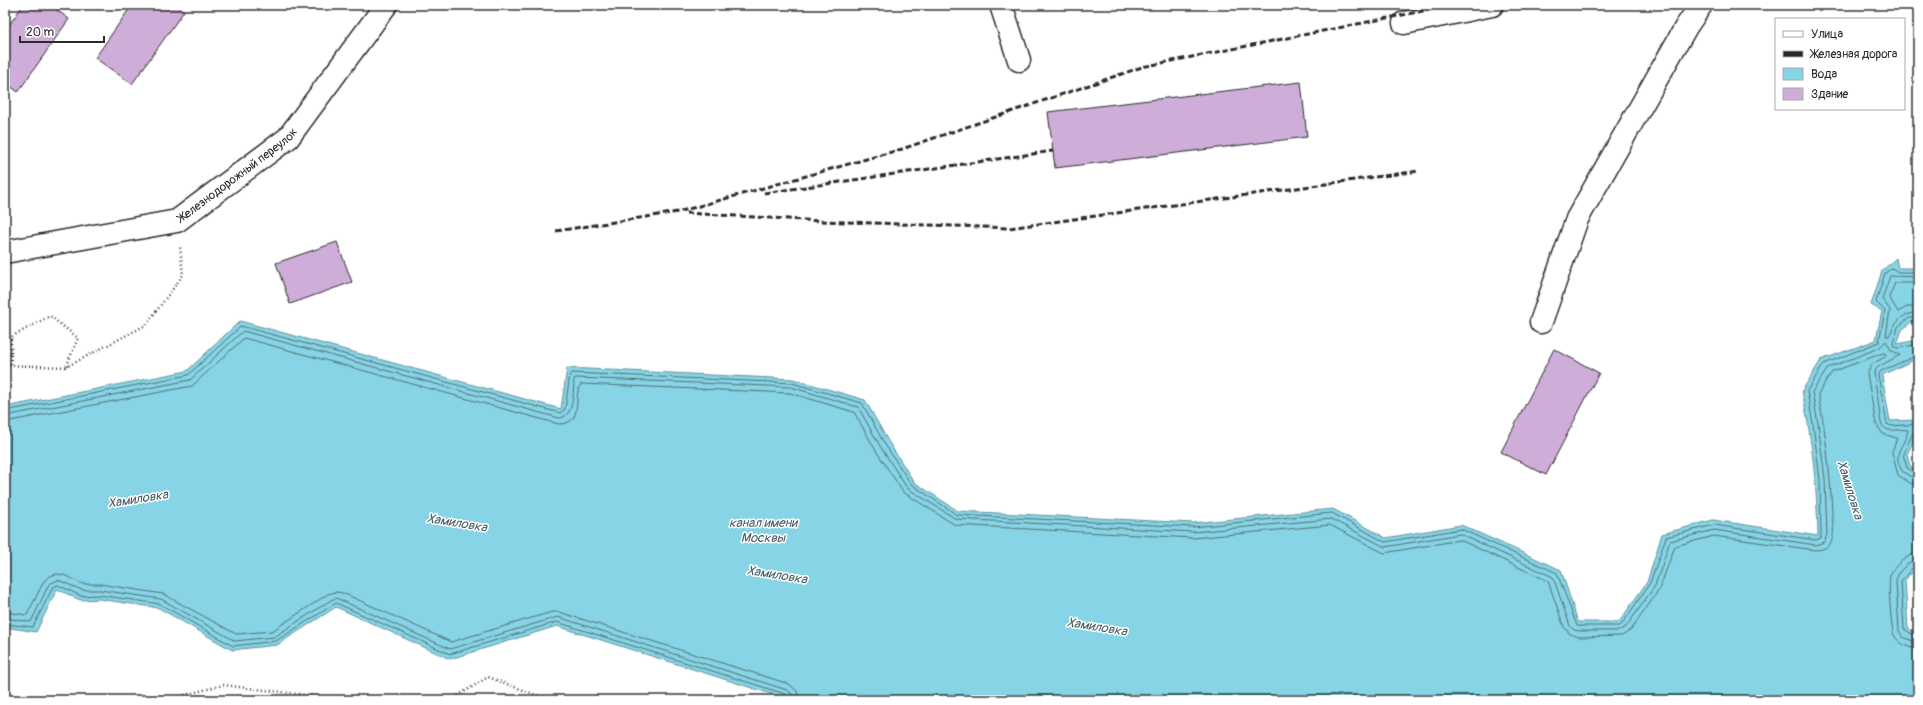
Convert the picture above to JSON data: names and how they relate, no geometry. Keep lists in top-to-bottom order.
{
  "streets": {
    "street": ["Железнодорожный переулок"]
  },
  "water": ["Хамиловка", "канал имени Москвы"],
  "legend": [
    "Улица",
    "Железная дорога",
    "Вода",
    "Здание"
  ],
  "scale_bar": "20 m"
}
